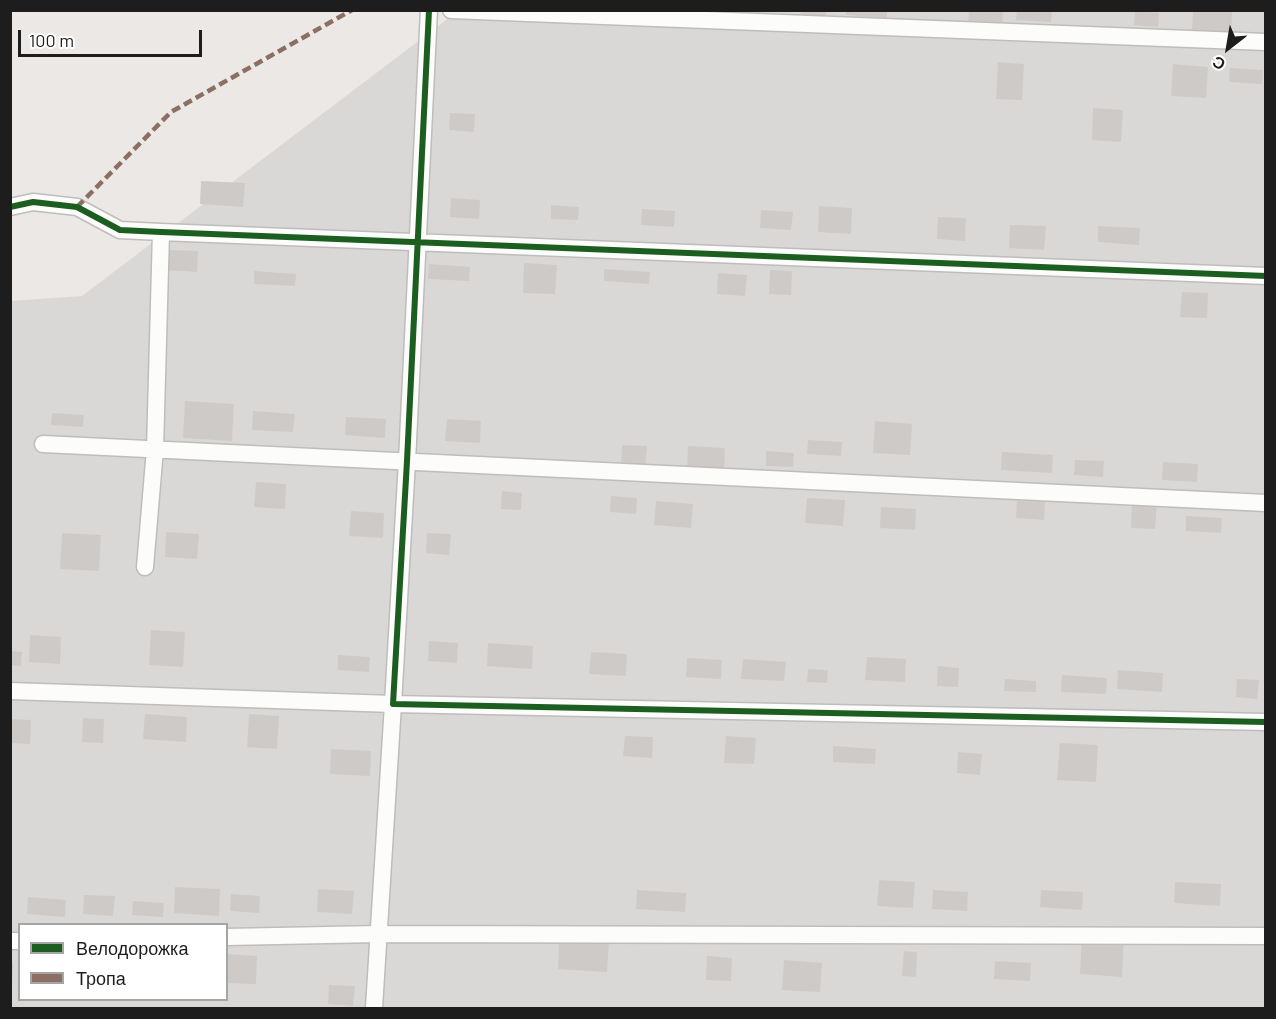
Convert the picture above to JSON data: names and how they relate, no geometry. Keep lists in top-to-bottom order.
{
  "legend": ["Велодорожка", "Тропа"],
  "scale_bar": "100 m",
  "north": "bottom left"
}
